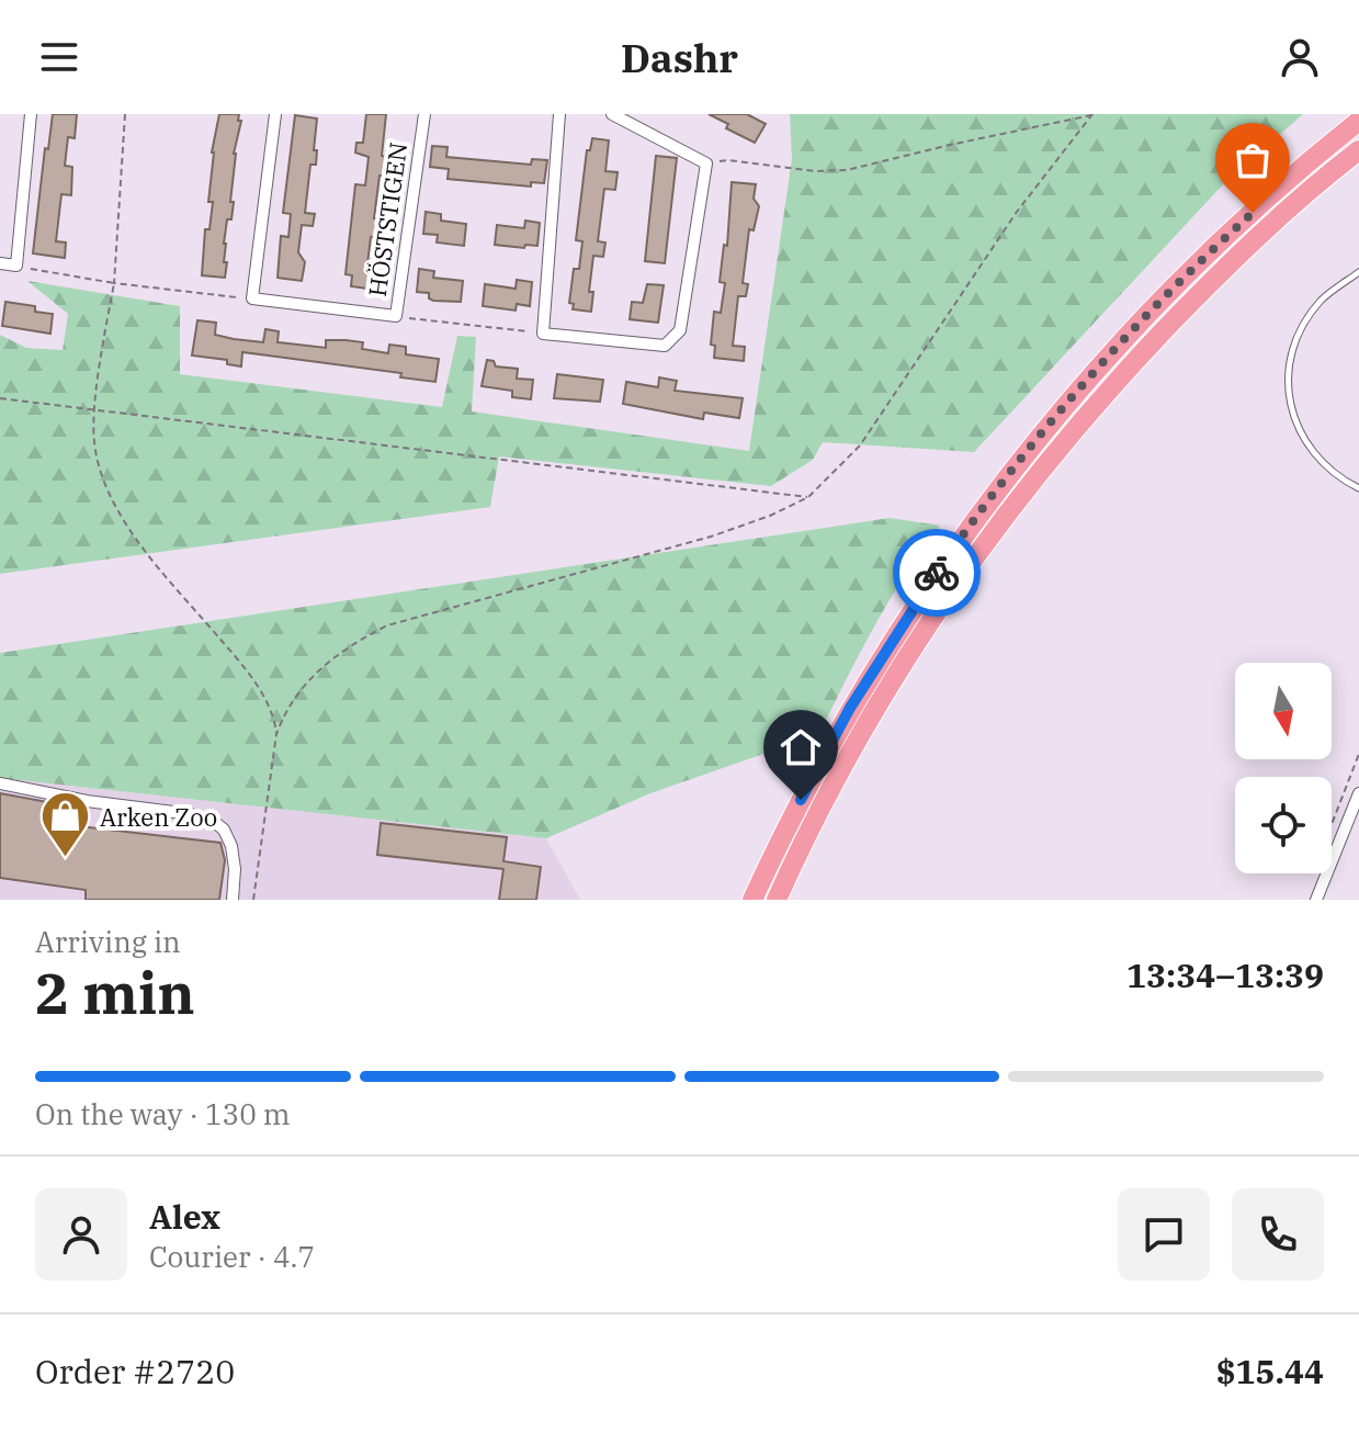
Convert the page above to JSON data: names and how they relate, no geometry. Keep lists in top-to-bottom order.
{
  "streets": {
    "street": ["HÖSTSTIGEN"]
  },
  "places": {
    "shop": ["Arken Zoo"]
  },
  "north": "bottom",
  "page": {
    "header": "Dashr",
    "heading": ["2 min", "Arriving in", "13:34–13:39"],
    "panel": [
      "Alex",
      "Courier · 4.7",
      "Order #2720",
      "$15.44"
    ],
    "bar": "On the way · 130 m"
  }
}
